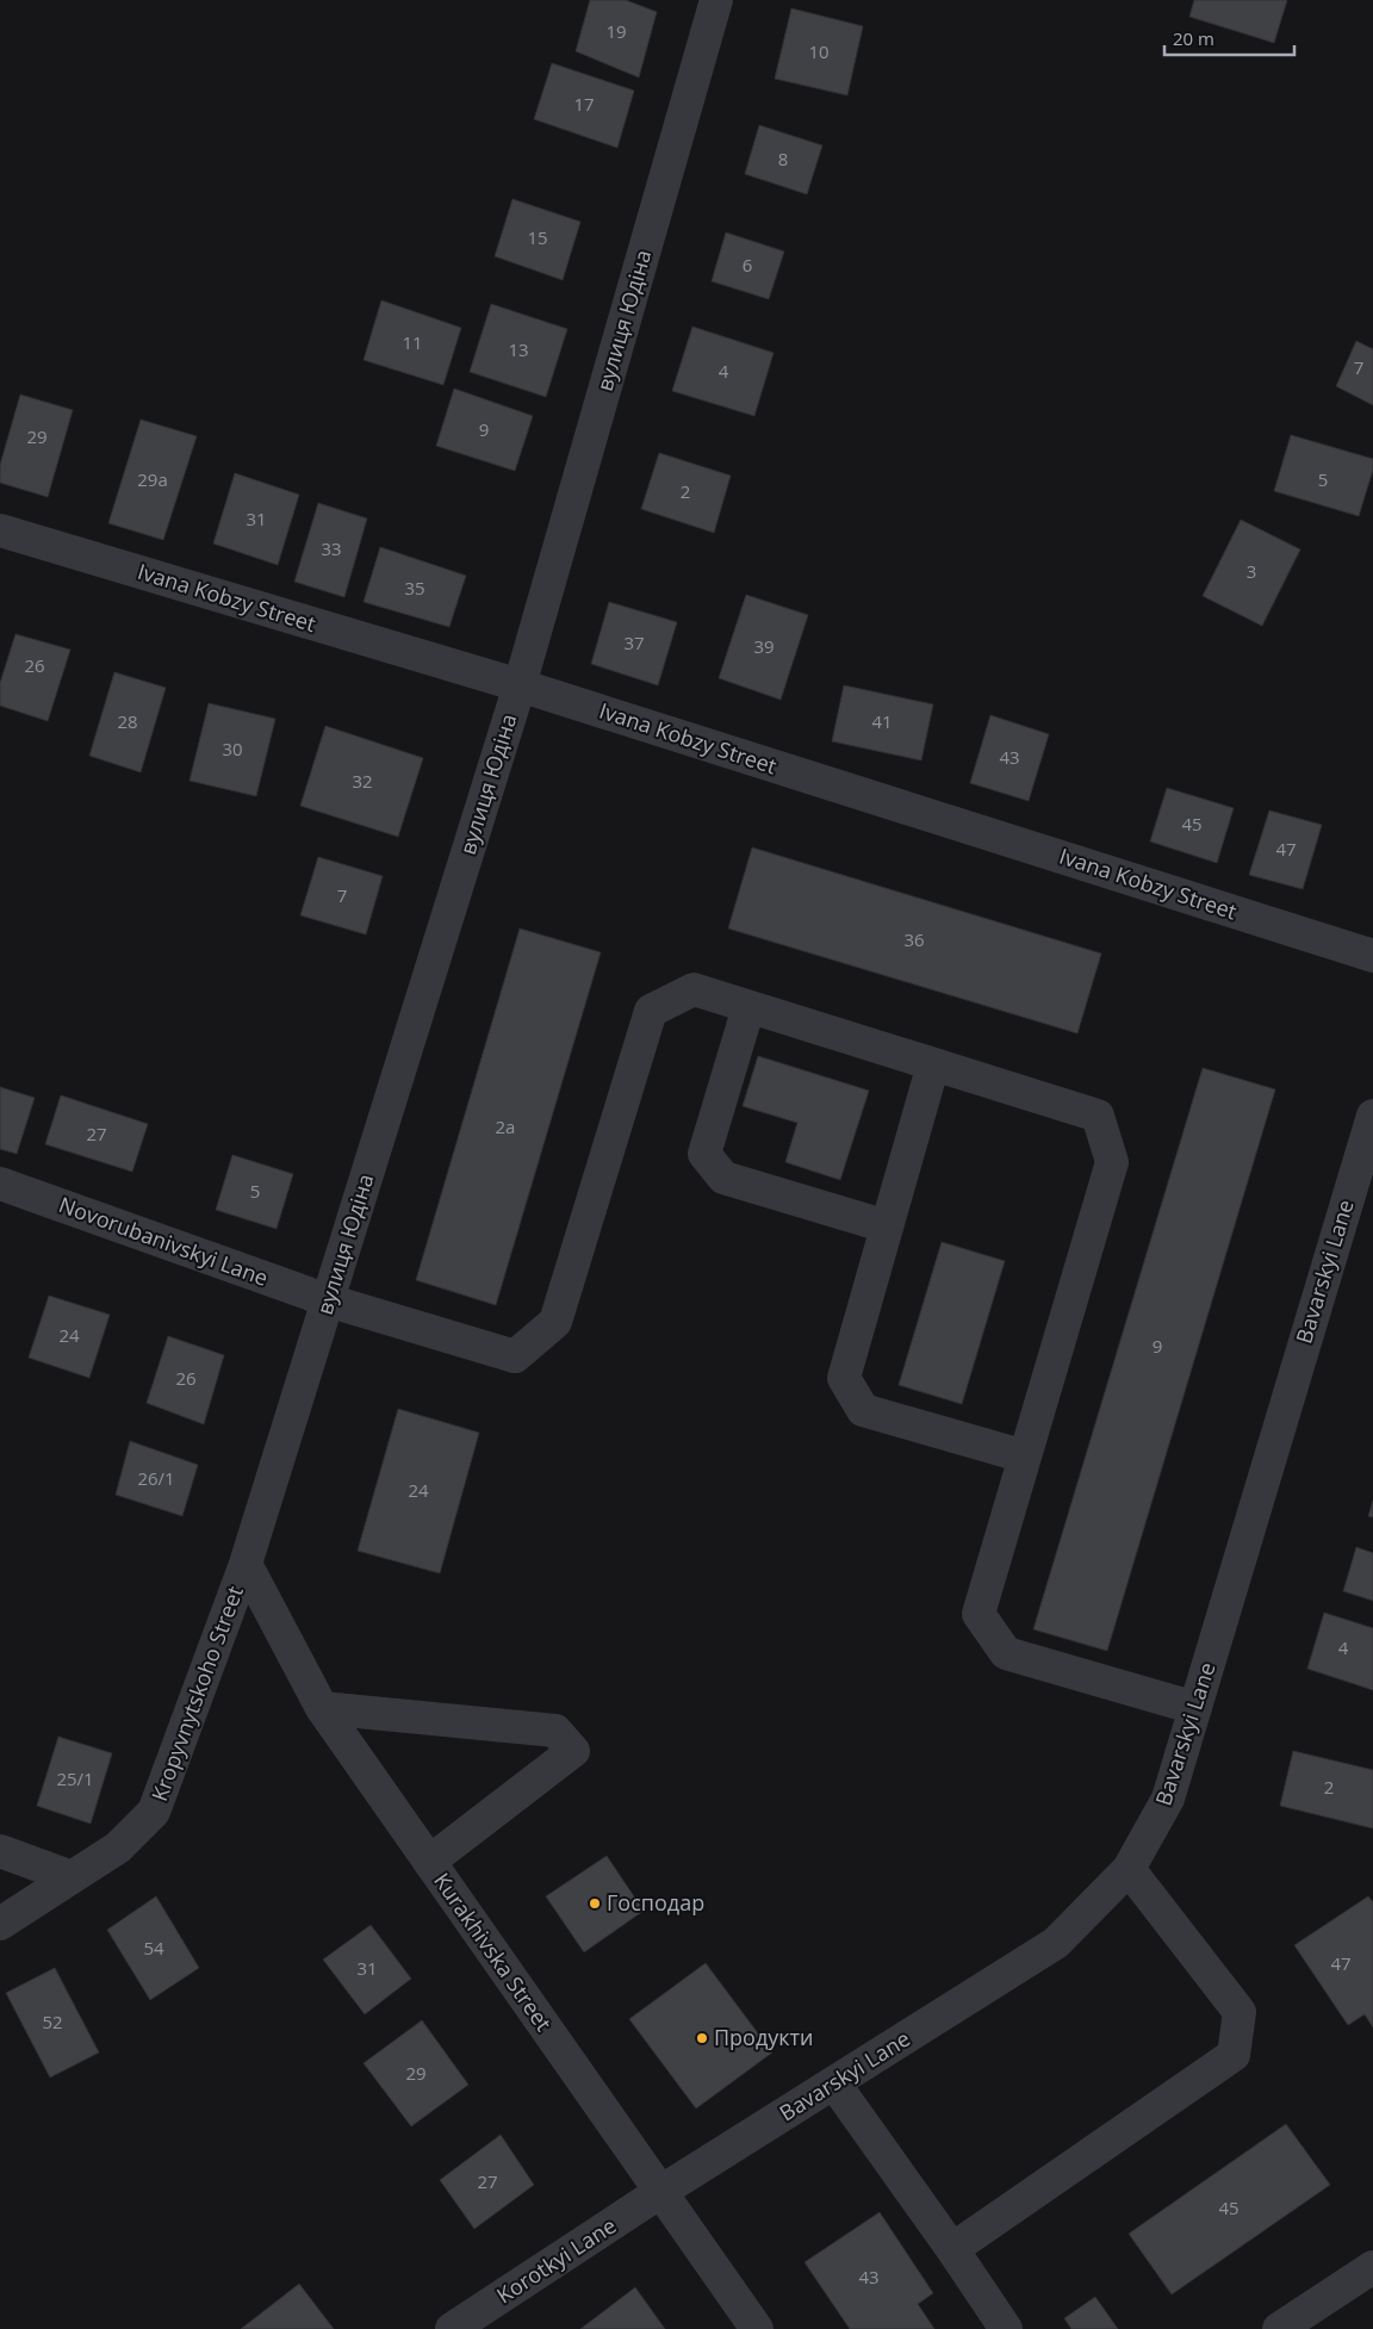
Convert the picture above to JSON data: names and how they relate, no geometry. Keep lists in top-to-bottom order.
{
  "streets": {
    "street": [
      "вулиця Юдіна",
      "Ivana Kobzy Street",
      "Novorubanivskyi Lane",
      "Bavarskyi Lane",
      "Kropyvnytskoho Street",
      "Kurakhivska Street",
      "Korotkyi Lane"
    ]
  },
  "crossings": [
    ["вулиця Юдіна", "Ivana Kobzy Street"],
    ["вулиця Юдіна", "Novorubanivskyi Lane"],
    ["вулиця Юдіна", "Kropyvnytskoho Street"],
    ["вулиця Юдіна", "Kurakhivska Street"],
    ["Bavarskyi Lane", "Kurakhivska Street"],
    ["Bavarskyi Lane", "Korotkyi Lane"],
    ["Kropyvnytskoho Street", "Kurakhivska Street"],
    ["Kurakhivska Street", "Korotkyi Lane"]
  ],
  "places": ["Господар", "Продукти"],
  "house_numbers": [
    "19",
    "10",
    "17",
    "8",
    "15",
    "6",
    "11",
    "13",
    "7",
    "4",
    "9",
    "29",
    "29а",
    "5",
    "2",
    "31",
    "33",
    "3",
    "35",
    "37",
    "39",
    "26",
    "28",
    "41",
    "30",
    "43",
    "32",
    "45",
    "47",
    "7",
    "36",
    "2а",
    "27",
    "5",
    "24",
    "9",
    "26",
    "26/1",
    "24",
    "4",
    "25/1",
    "2",
    "54",
    "47",
    "31",
    "52",
    "29",
    "27",
    "45",
    "43"
  ],
  "scale_bar": "20 m"
}
